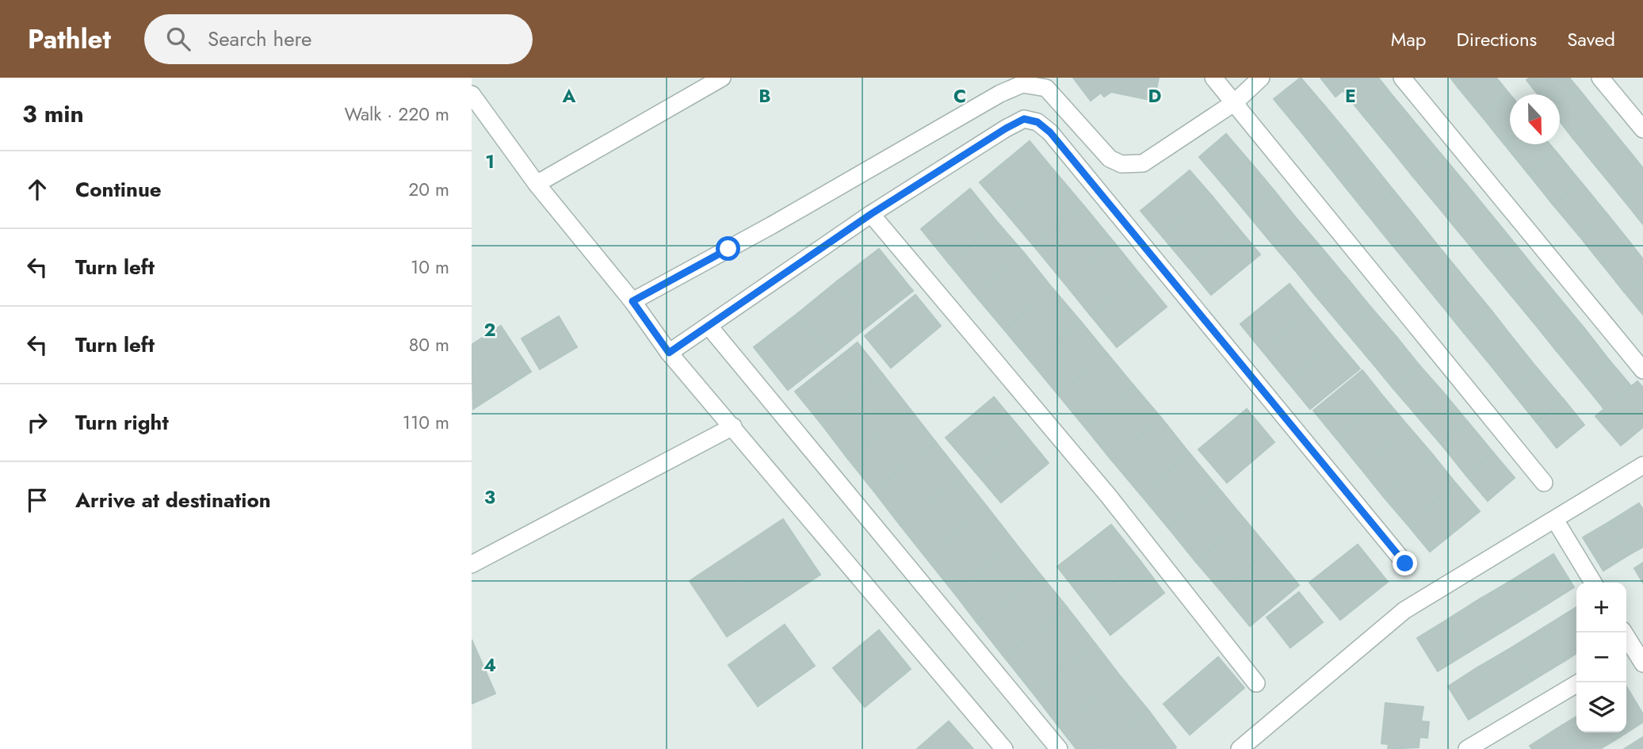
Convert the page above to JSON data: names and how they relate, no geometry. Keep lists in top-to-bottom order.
{
  "north": "bottom",
  "page": {
    "header": "Pathlet",
    "search": "Search here",
    "nav": ["Map", "Directions", "Saved"],
    "heading": ["3 min", "Walk · 220 m"],
    "list": [
      ["Continue", "20 m"],
      ["Turn left", "10 m"],
      ["Turn left", "80 m"],
      ["Turn right", "110 m"],
      "Arrive at destination"
    ],
    "map_buttons": ["+", "−"]
  },
  "grid": {
    "columns": [
      "A",
      "B",
      "C",
      "D",
      "E"
    ],
    "rows": [
      "1",
      "2",
      "3",
      "4"
    ]
  }
}
